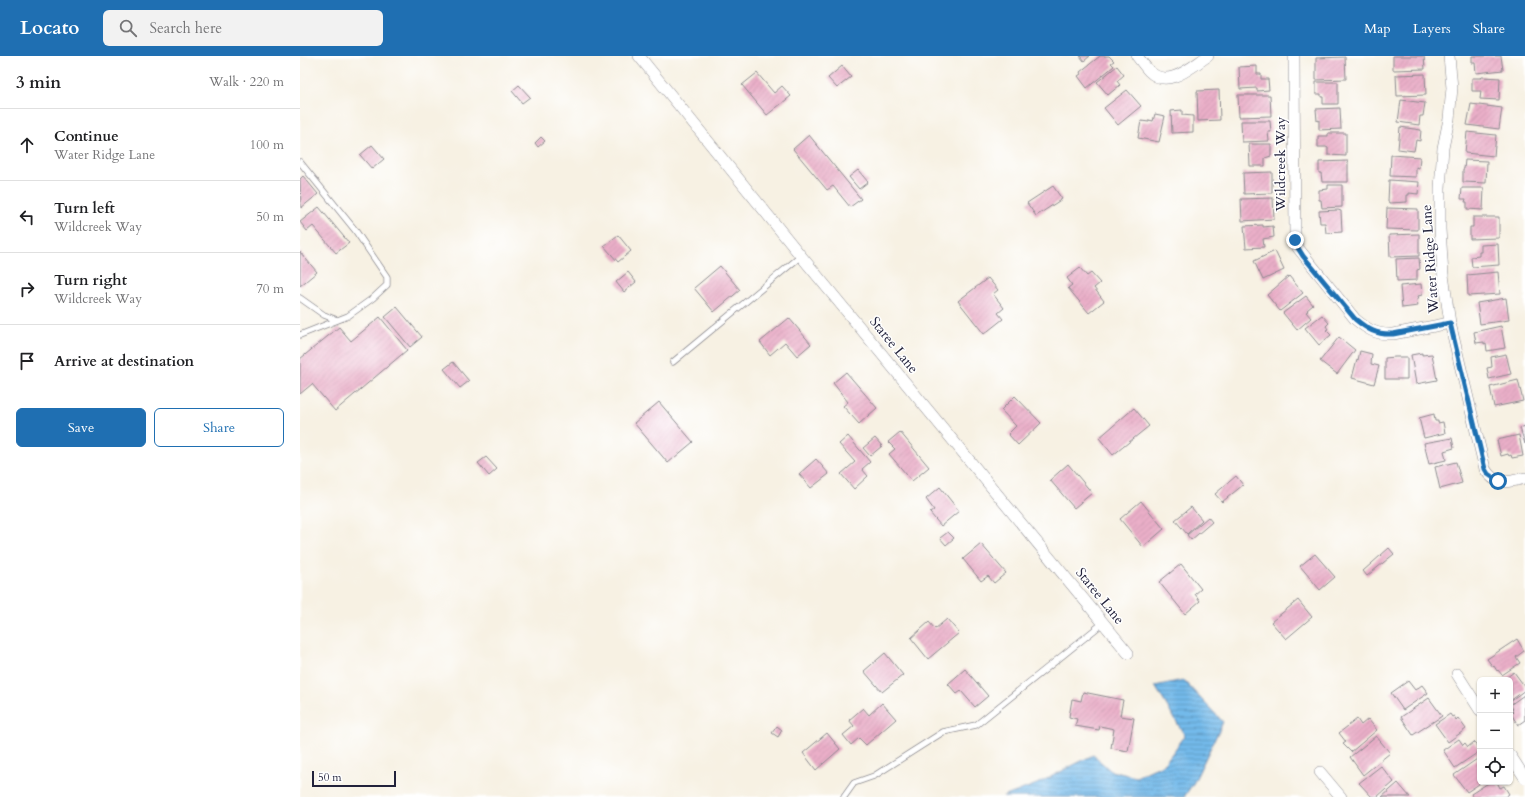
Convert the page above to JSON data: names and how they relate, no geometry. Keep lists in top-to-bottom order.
{
  "streets": {
    "street": ["Wildcreek Way", "Water Ridge Lane", "Staree Lane"]
  },
  "crossings": [
    ["Wildcreek Way", "Water Ridge Lane"]
  ],
  "scale_bar": "50 m",
  "page": {
    "header": "Locato",
    "search": "Search here",
    "nav": ["Map", "Layers", "Share"],
    "heading": ["3 min", "Walk · 220 m"],
    "list": [
      ["Continue", "Water Ridge Lane", "100 m"],
      ["Turn left", "Wildcreek Way", "50 m"],
      ["Turn right", "Wildcreek Way", "70 m"],
      "Arrive at destination"
    ],
    "buttons": ["Save", "Share"],
    "map_buttons": ["+", "−"],
    "scale": "50 m"
  }
}
